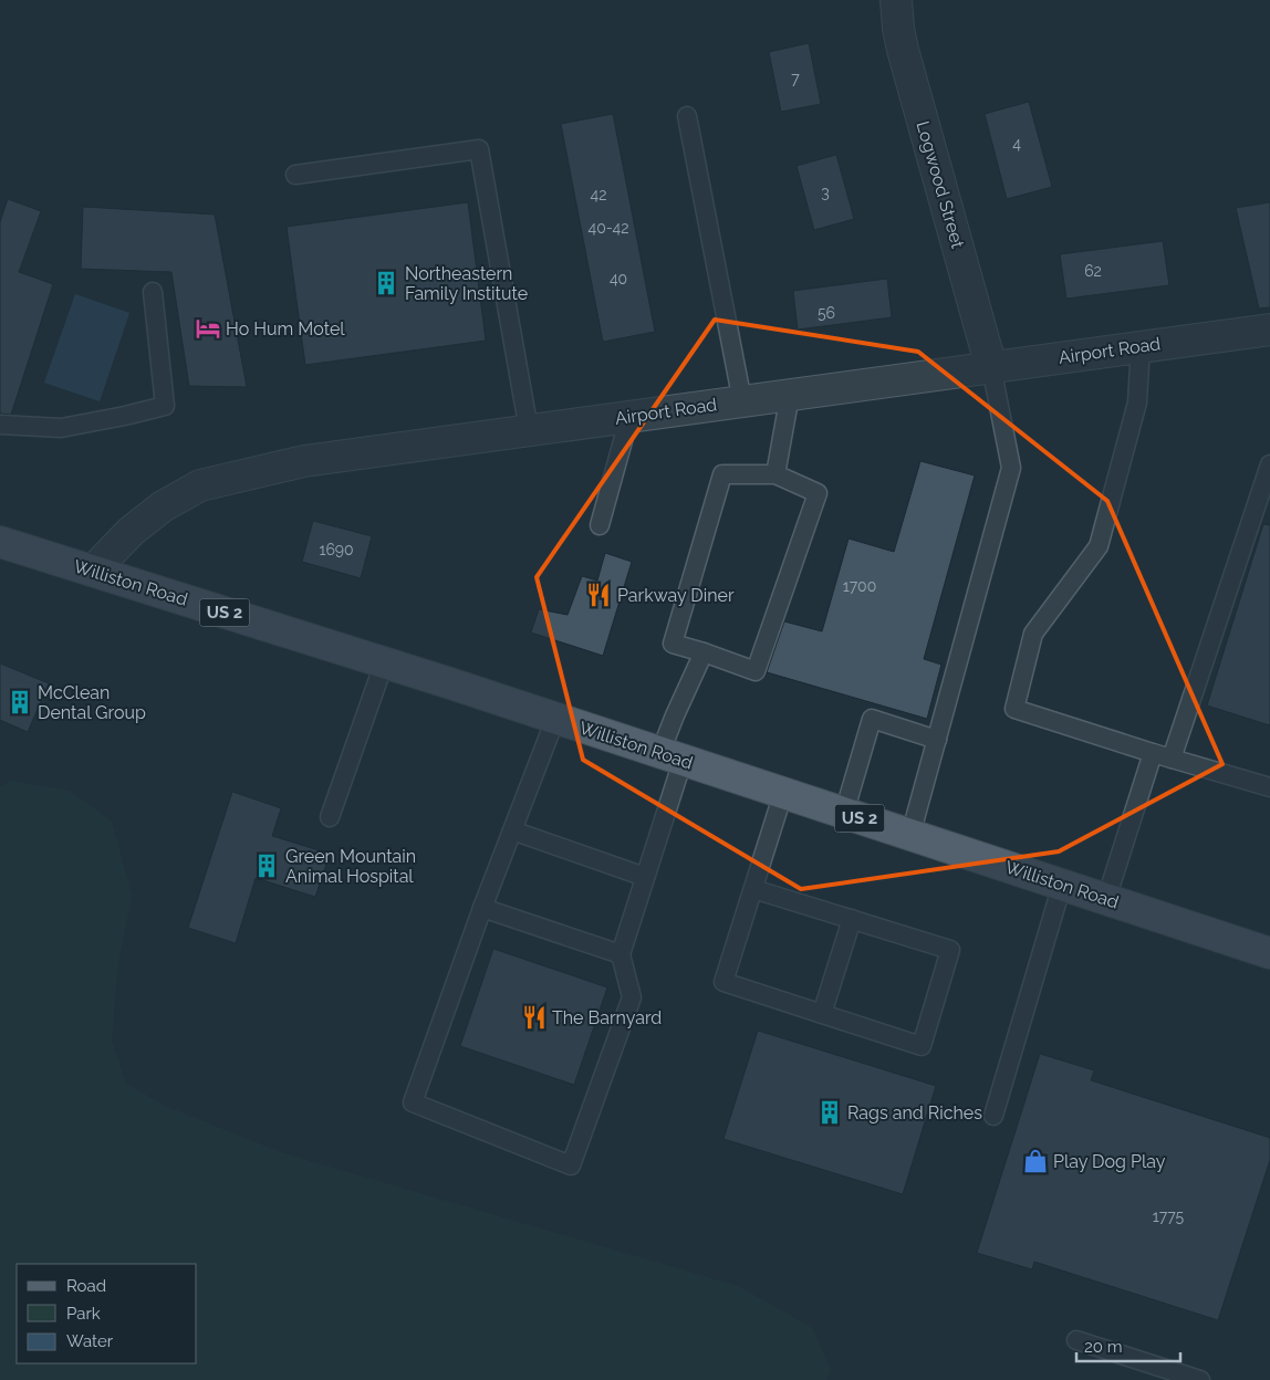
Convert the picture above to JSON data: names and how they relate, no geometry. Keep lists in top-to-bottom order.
{
  "streets": {
    "main road": ["Williston Road", "US 2"],
    "street": ["Logwood Street", "Airport Road"]
  },
  "crossings": [
    ["Logwood Street", "Airport Road"],
    ["Airport Road", "Williston Road"]
  ],
  "places": {
    "building": [
      "Northeastern Family Institute",
      "McClean Dental Group",
      "Green Mountain Animal Hospital",
      "Rags and Riches"
    ],
    "hotel": ["Ho Hum Motel"],
    "restaurant": ["Parkway Diner", "The Barnyard"],
    "shop": ["Play Dog Play"]
  },
  "house_numbers": [
    "7",
    "4",
    "3",
    "42",
    "40-42",
    "62",
    "40",
    "56",
    "1690",
    "1700",
    "1775"
  ],
  "legend": ["Road", "Park", "Water"],
  "scale_bar": "20 m"
}
